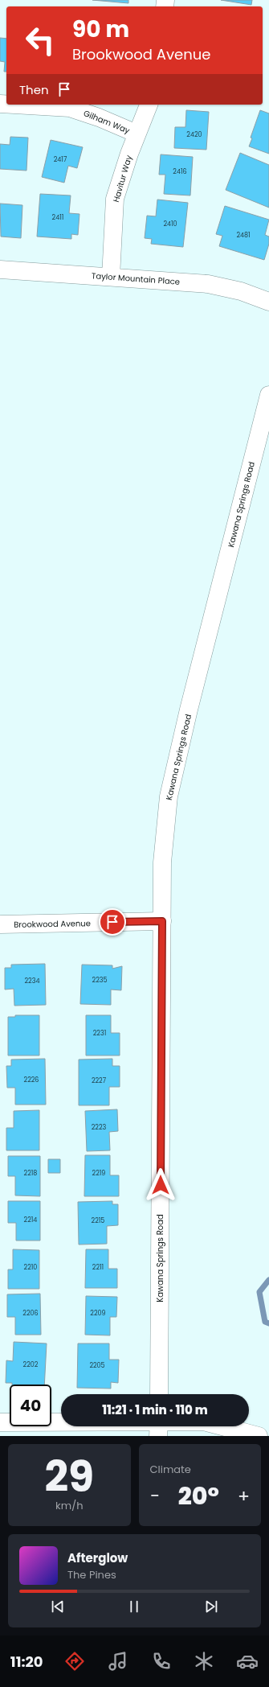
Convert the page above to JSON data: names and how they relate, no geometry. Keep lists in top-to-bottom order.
{
  "streets": {
    "street": [
      "Gilham Way",
      "Havitur Way",
      "Taylor Mountain Place",
      "Kawana Springs Road",
      "Brookwood Avenue"
    ]
  },
  "crossings": [
    ["Gilham Way", "Havitur Way"],
    ["Havitur Way", "Taylor Mountain Place"],
    ["Kawana Springs Road", "Brookwood Avenue"]
  ],
  "house_numbers": [
    "2420",
    "2417",
    "2416",
    "2411",
    "2410",
    "2481",
    "2235",
    "2234",
    "2231",
    "2226",
    "2227",
    "2223",
    "2218",
    "2219",
    "2214",
    "2215",
    "2210",
    "2211",
    "2206",
    "2209",
    "2202",
    "2205"
  ],
  "page": {
    "turn": ["90 m", "Brookwood Avenue"],
    "then": "Then",
    "limit": "40",
    "trip": "11:21 · 1 min · 110 m",
    "tile": [
      ["29", "km/h"],
      "Climate"
    ],
    "heat": ["−", "20°", "+"],
    "song": ["Afterglow", "The Pines"],
    "tabs": "11:20"
  }
}
